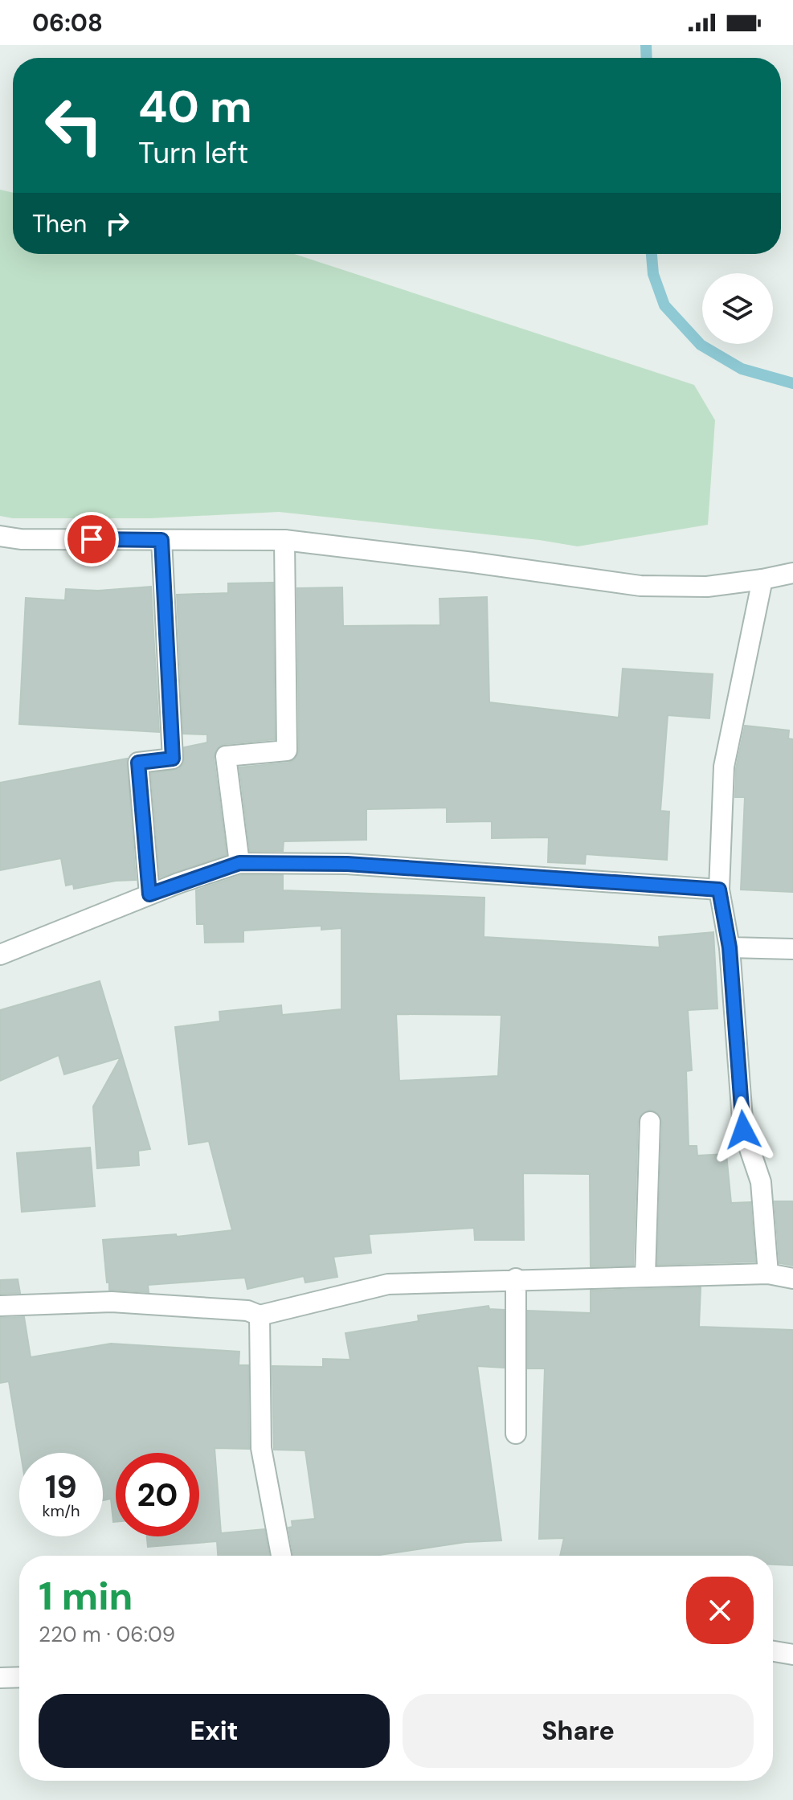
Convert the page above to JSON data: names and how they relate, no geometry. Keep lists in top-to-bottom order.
{
  "page": {
    "status": "06:08",
    "turn": ["40 m", "Turn left"],
    "then": "Then",
    "speed": "19 km/h",
    "limit": "20",
    "heading": ["1 min", "220 m · 06:09"],
    "buttons": ["Exit", "Share"]
  }
}
